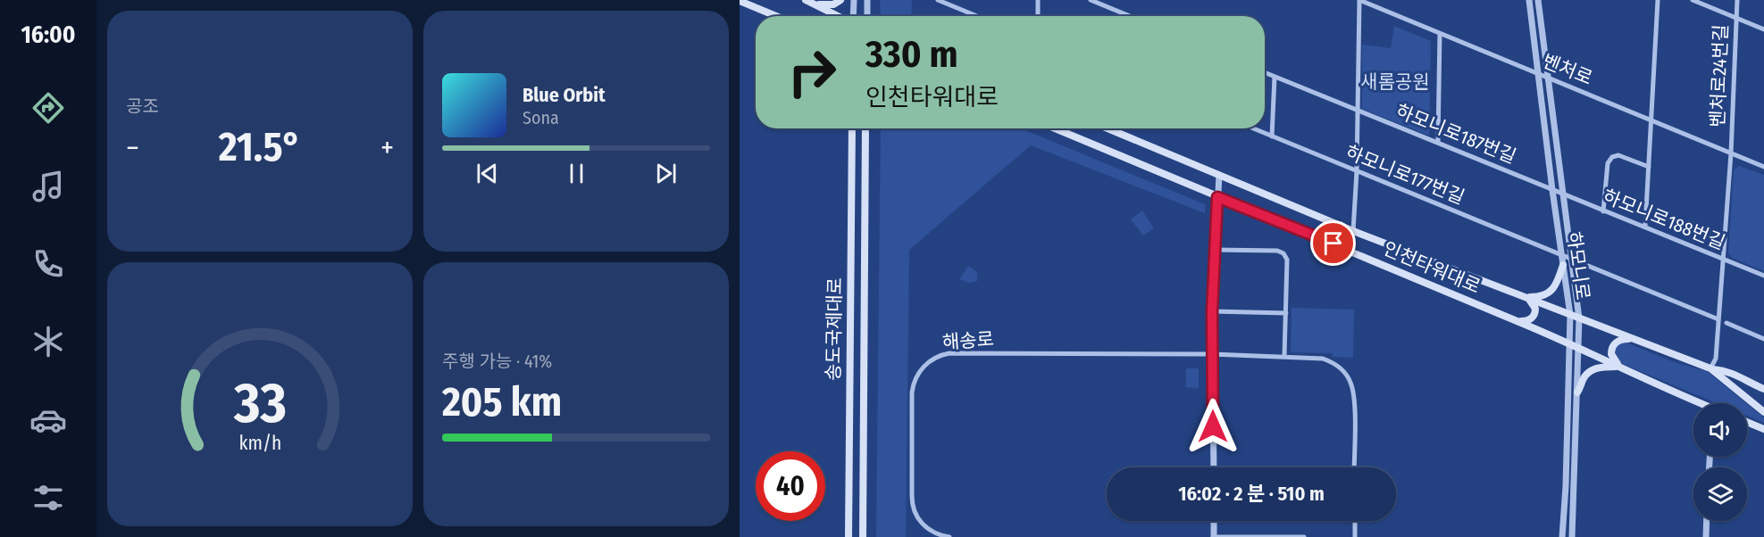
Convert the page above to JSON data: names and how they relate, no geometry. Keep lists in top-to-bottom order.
{
  "streets": {
    "main road": ["인천타워대로", "송도국제대로"],
    "street": [
      "벤처로",
      "벤처로24번길",
      "하모니로187번길",
      "하모니로177번길",
      "하모니로188번길",
      "하모니로",
      "해송로"
    ]
  },
  "crossings": [
    ["벤처로", "벤처로24번길"],
    ["벤처로", "하모니로"],
    ["벤처로24번길", "하모니로177번길"],
    ["벤처로24번길", "하모니로188번길"],
    ["벤처로24번길", "인천타워대로"],
    ["하모니로187번길", "하모니로188번길"],
    ["하모니로187번길", "하모니로"],
    ["하모니로177번길", "하모니로"],
    ["하모니로188번길", "하모니로"],
    ["하모니로", "인천타워대로"]
  ],
  "parks": ["새롬공원"],
  "page": {
    "tabs": "16:00",
    "tile": [
      "공조",
      ["주행 가능 · 41%", "205 km"]
    ],
    "turn": ["330 m", "인천타워대로"],
    "song": ["Blue Orbit", "Sona"],
    "heat": ["−", "21.5°", "+"],
    "limit": "40",
    "trip": "16:02 · 2 분 · 510 m",
    "gauge": ["33", "km/h"]
  }
}
